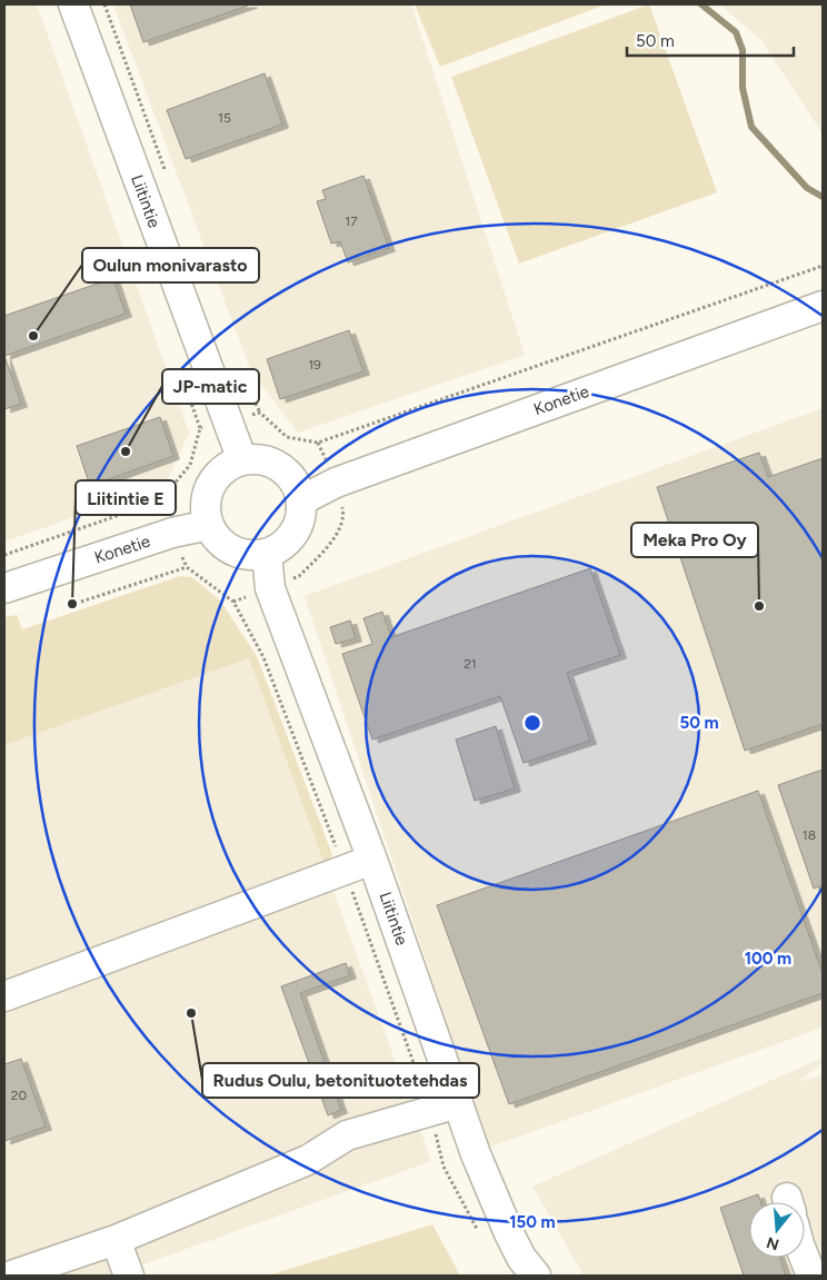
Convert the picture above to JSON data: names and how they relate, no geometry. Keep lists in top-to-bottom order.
{
  "streets": {
    "street": ["Liitintie", "Konetie"]
  },
  "crossings": [
    ["Liitintie", "Konetie"]
  ],
  "places": [
    "Oulun monivarasto",
    "JP-matic",
    "Liitintie E",
    "Meka Pro Oy",
    "Rudus Oulu, betonituotetehdas"
  ],
  "house_numbers": [
    "15",
    "17",
    "19",
    "21",
    "18",
    "20"
  ],
  "scale_bar": "50 m",
  "north": "bottom",
  "rings": ["50 m", "100 m", "150 m"]
}
